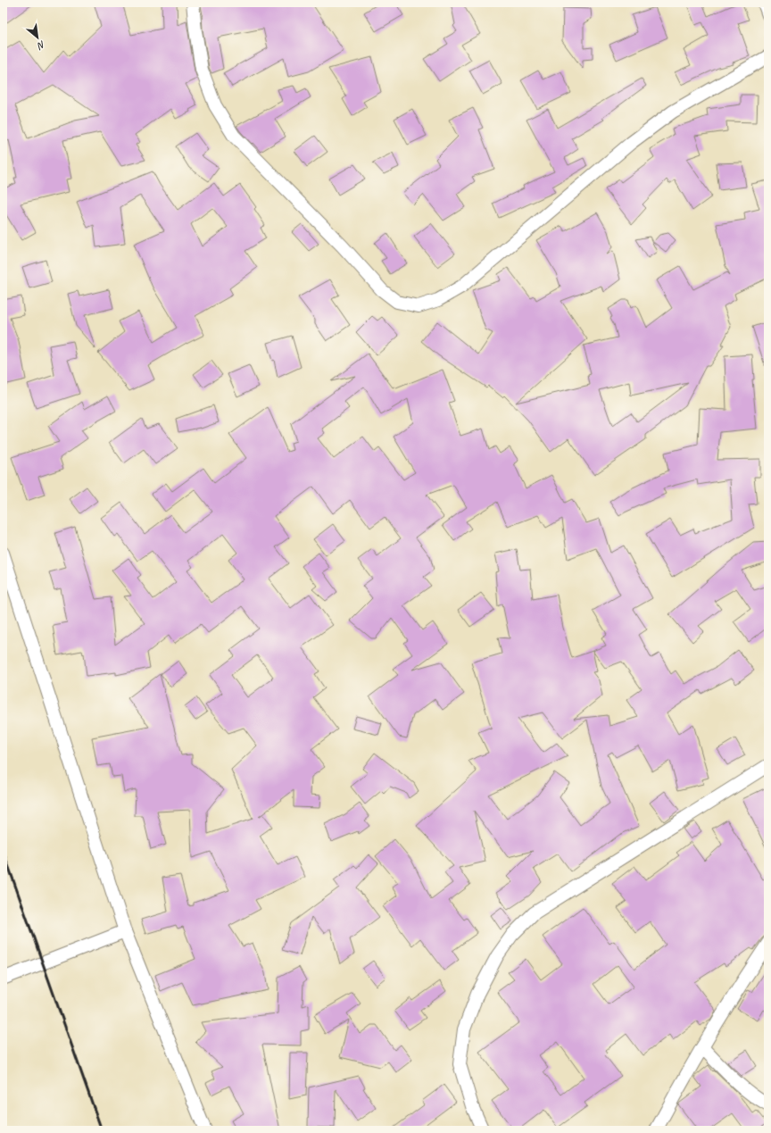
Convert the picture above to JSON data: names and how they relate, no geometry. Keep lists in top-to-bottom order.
{
  "north": "bottom right"
}
